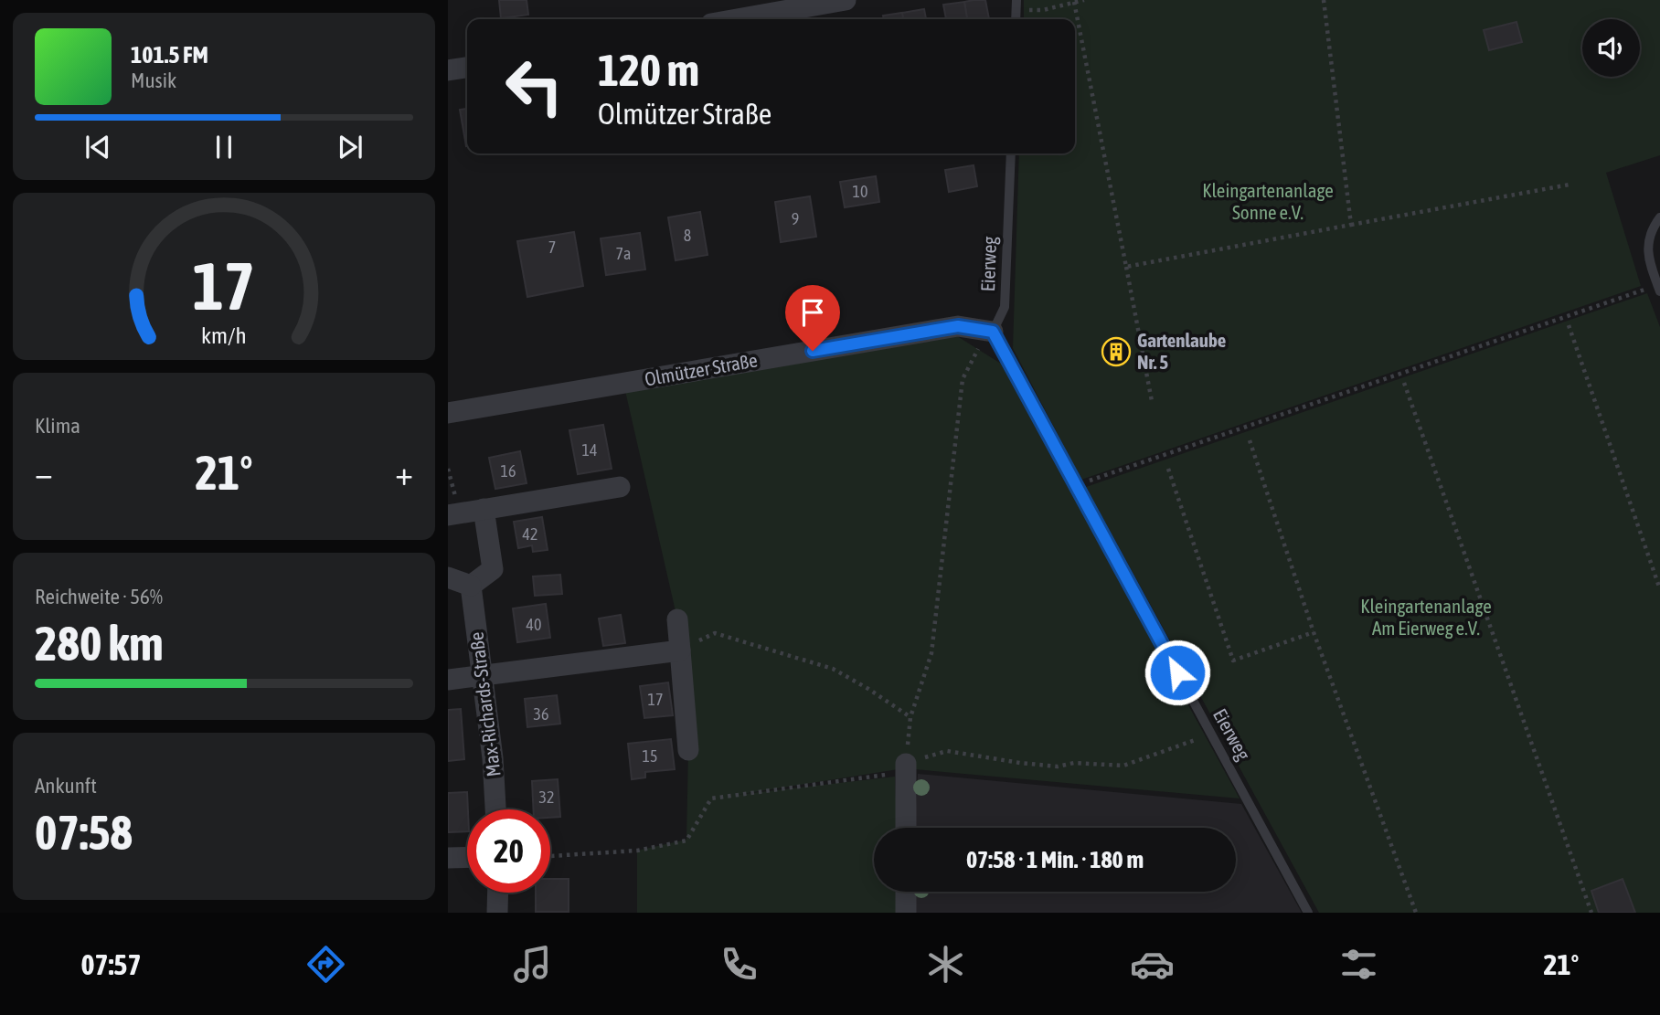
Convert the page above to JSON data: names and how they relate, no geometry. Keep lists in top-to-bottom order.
{
  "streets": {
    "street": ["Olmützer Straße", "Max-Richards-Straße"],
    "lane": ["Eierweg"]
  },
  "crossings": [
    ["Eierweg", "Olmützer Straße"]
  ],
  "parks": ["Kleingartenanlage Sonne e.V.", "Kleingartenanlage Am Eierweg e.V."],
  "places": {
    "building": ["Gartenlaube Nr. 5"]
  },
  "house_numbers": [
    "10",
    "9",
    "8",
    "7",
    "7a",
    "14",
    "16",
    "42",
    "40",
    "17",
    "36",
    "15",
    "32"
  ],
  "page": {
    "turn": ["120 m", "Olmützer Straße"],
    "song": ["101.5 FM", "Musik"],
    "tile": [
      "Klima",
      ["Reichweite · 56%", "280 km"],
      ["Ankunft", "07:58"]
    ],
    "heat": ["−", "21°", "+"],
    "limit": "20",
    "trip": "07:58 · 1 Min. · 180 m",
    "tabs": ["07:57", "21°"],
    "gauge": ["17", "km/h"]
  }
}
